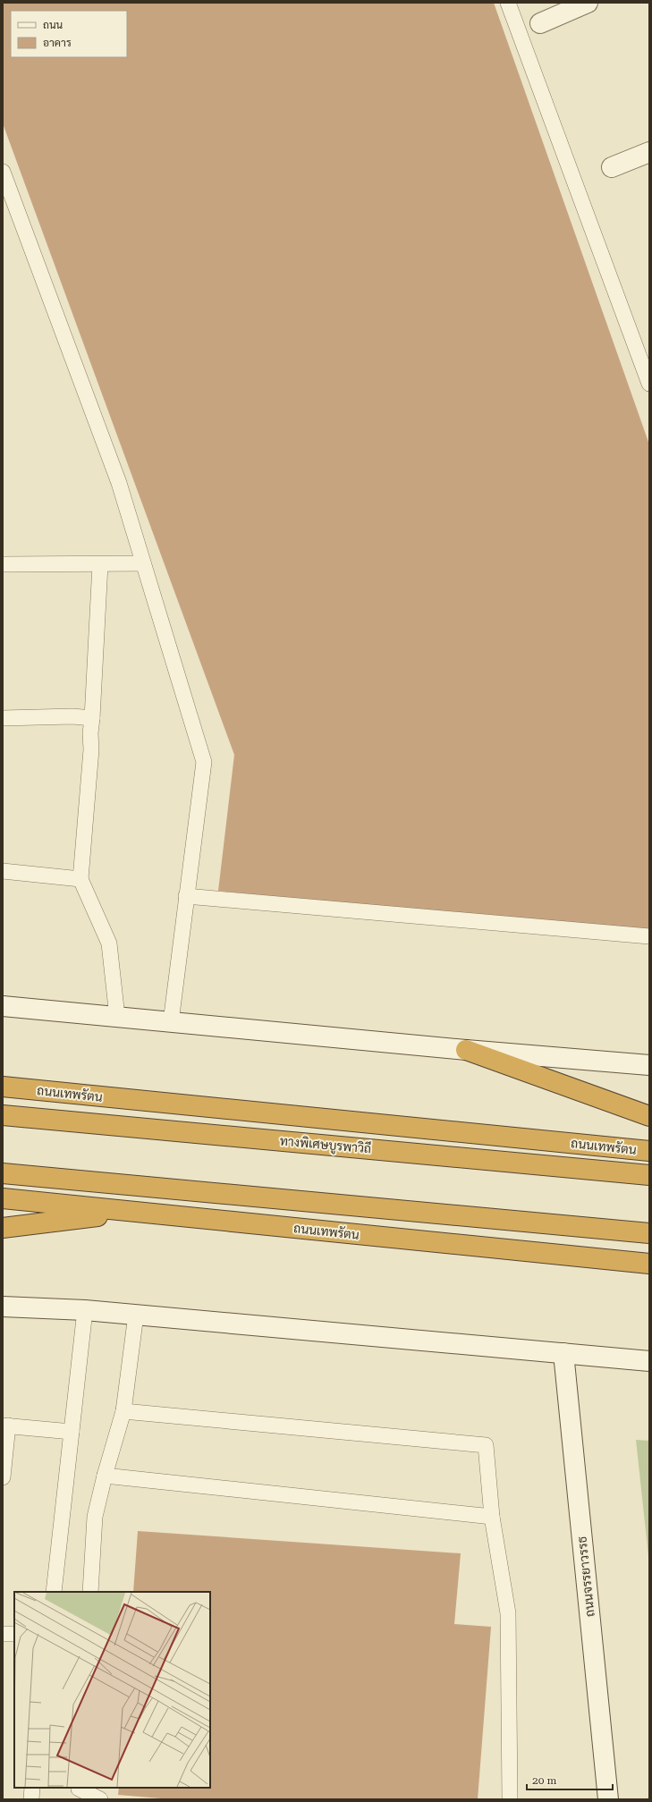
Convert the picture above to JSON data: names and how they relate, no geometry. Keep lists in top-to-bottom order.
{
  "streets": {
    "highway": ["ถนนเทพรัตน", "ทางพิเศษบูรพาวิถี"],
    "main road": ["ถนนจรรยาวรรธ"]
  },
  "legend": ["ถนน", "อาคาร"],
  "scale_bar": "20 m"
}
